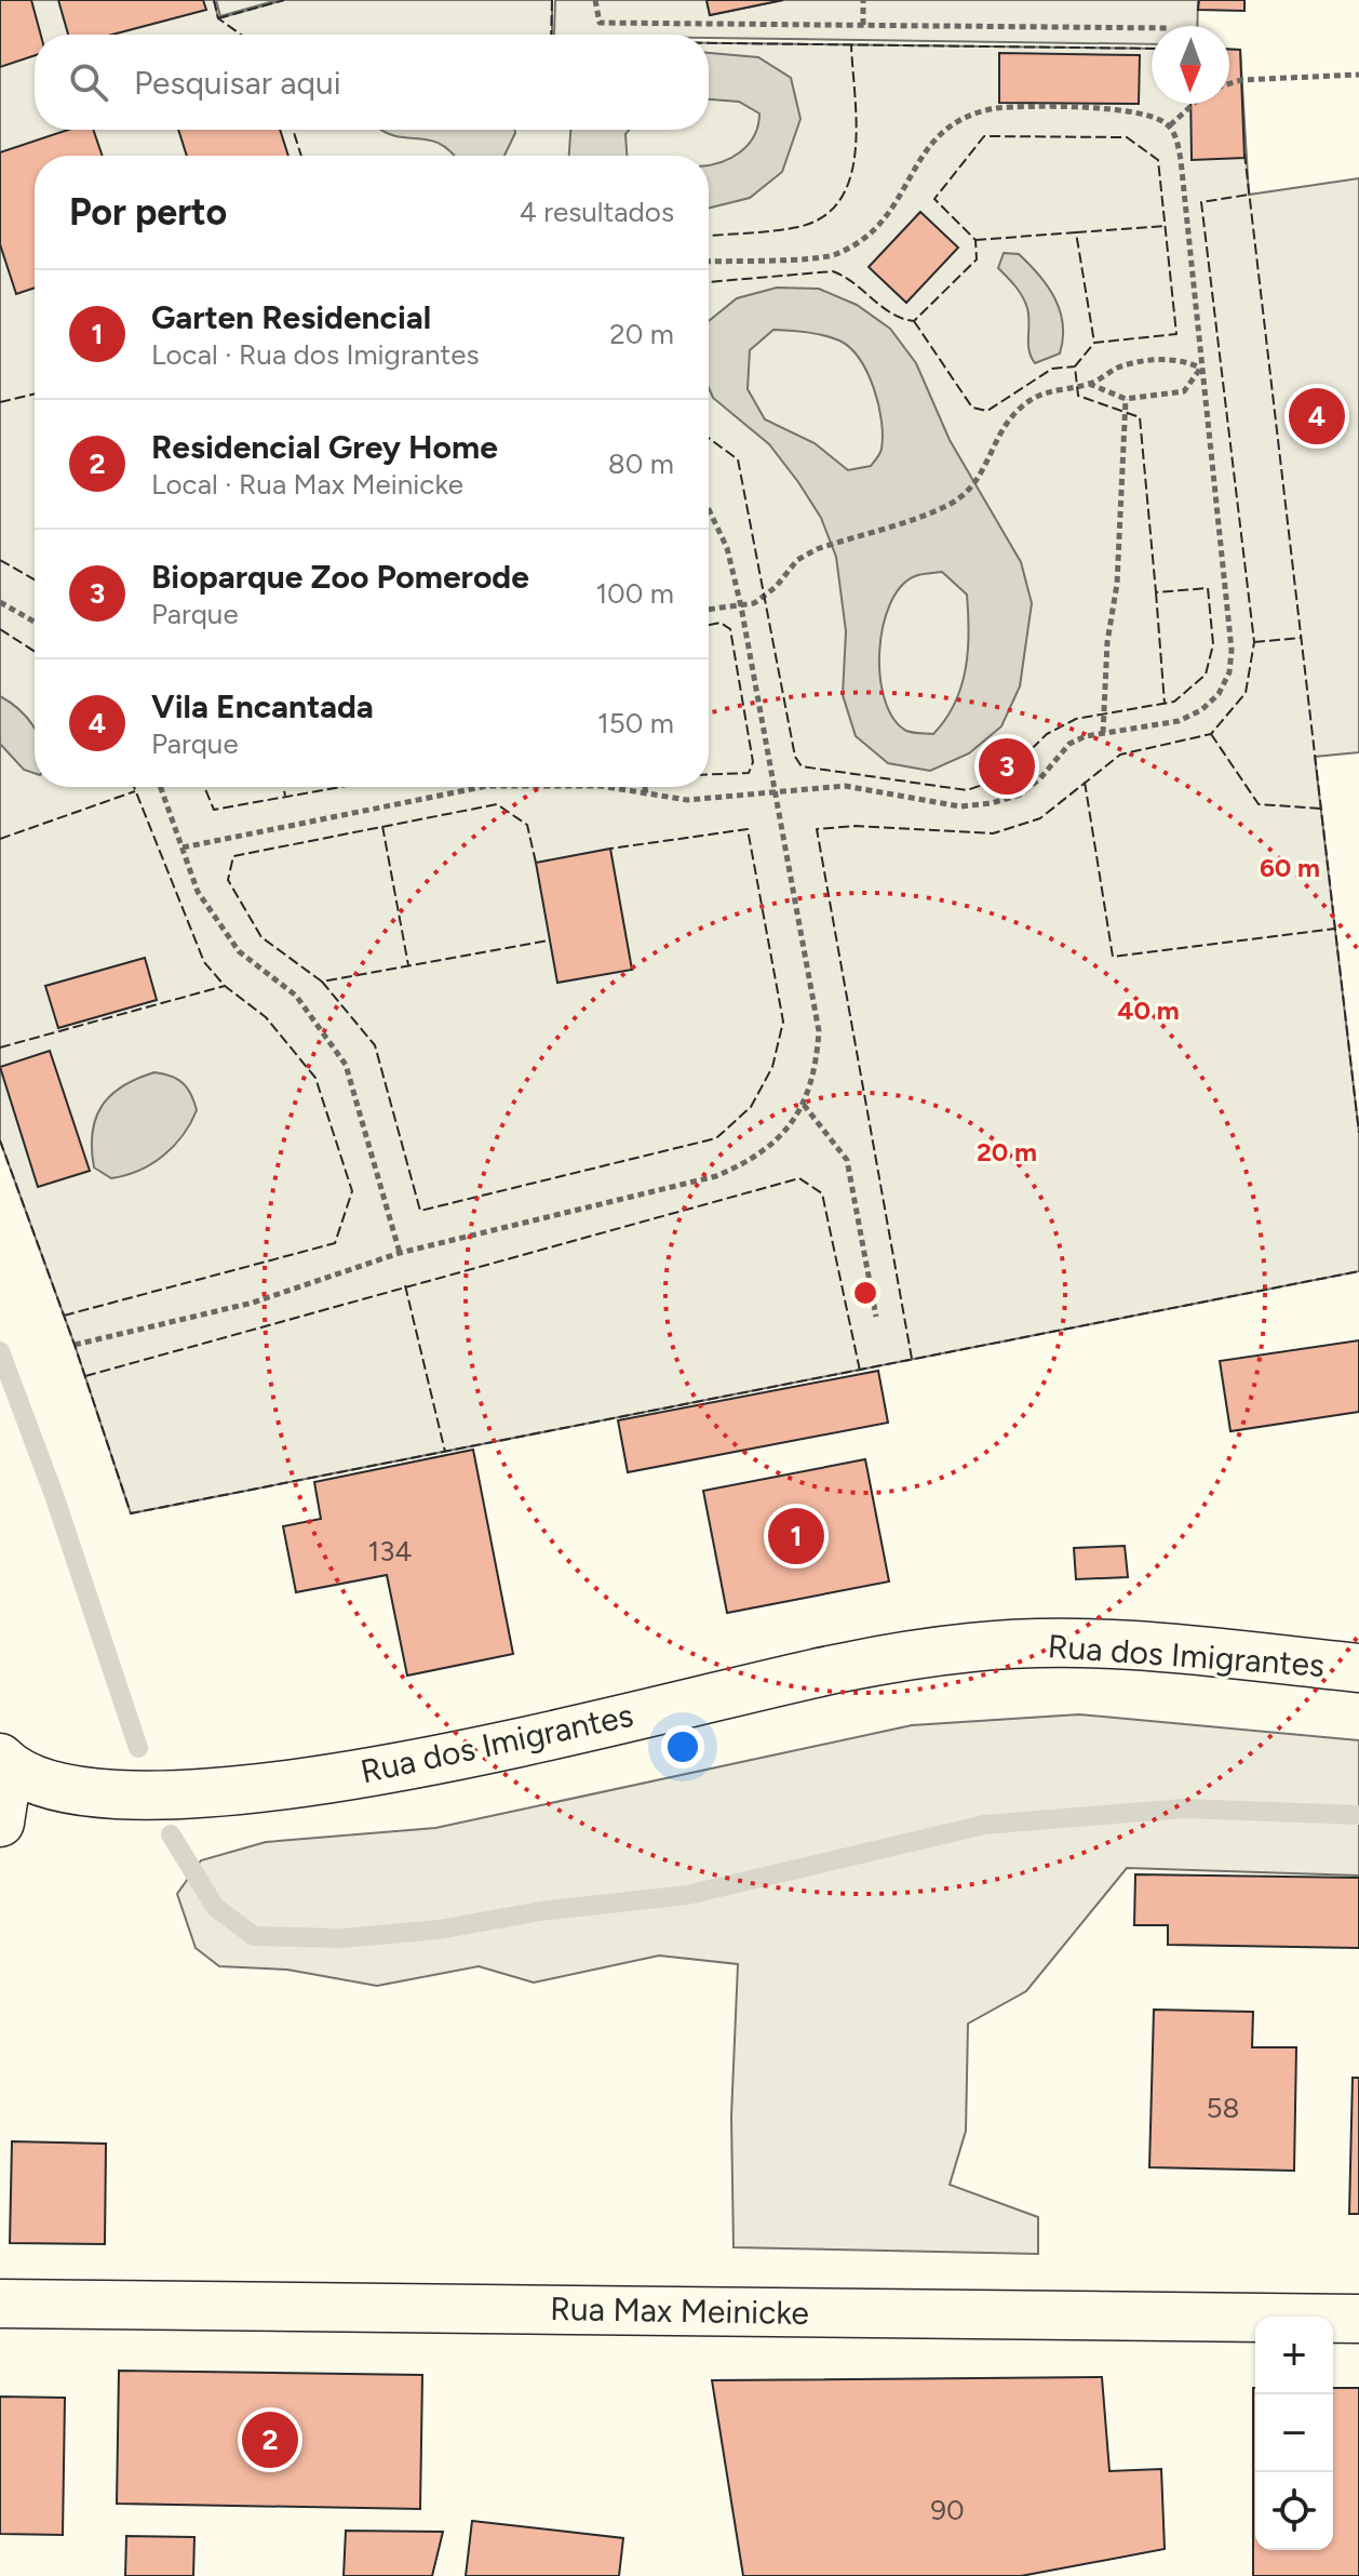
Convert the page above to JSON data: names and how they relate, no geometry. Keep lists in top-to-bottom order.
{
  "streets": {
    "street": ["Rua dos Imigrantes", "Rua Max Meinicke"]
  },
  "house_numbers": ["134", "58", "90"],
  "north": "bottom",
  "page": {
    "search": "Pesquisar aqui",
    "heading": ["Por perto", "4 resultados"],
    "list": [
      {
        "mark": "1",
        "name": "Garten Residencial",
        "note": "Local · Rua dos Imigrantes",
        "value": "20 m"
      },
      {
        "mark": "2",
        "name": "Residencial Grey Home",
        "note": "Local · Rua Max Meinicke",
        "value": "80 m"
      },
      {
        "mark": "3",
        "name": "Bioparque Zoo Pomerode",
        "note": "Parque",
        "value": "100 m"
      },
      {
        "mark": "4",
        "name": "Vila Encantada",
        "note": "Parque",
        "value": "150 m"
      }
    ],
    "pins": [
      "4",
      "3",
      "1",
      "2"
    ],
    "map_buttons": ["+", "−"]
  },
  "rings": ["60 m", "40 m", "20 m"]
}
